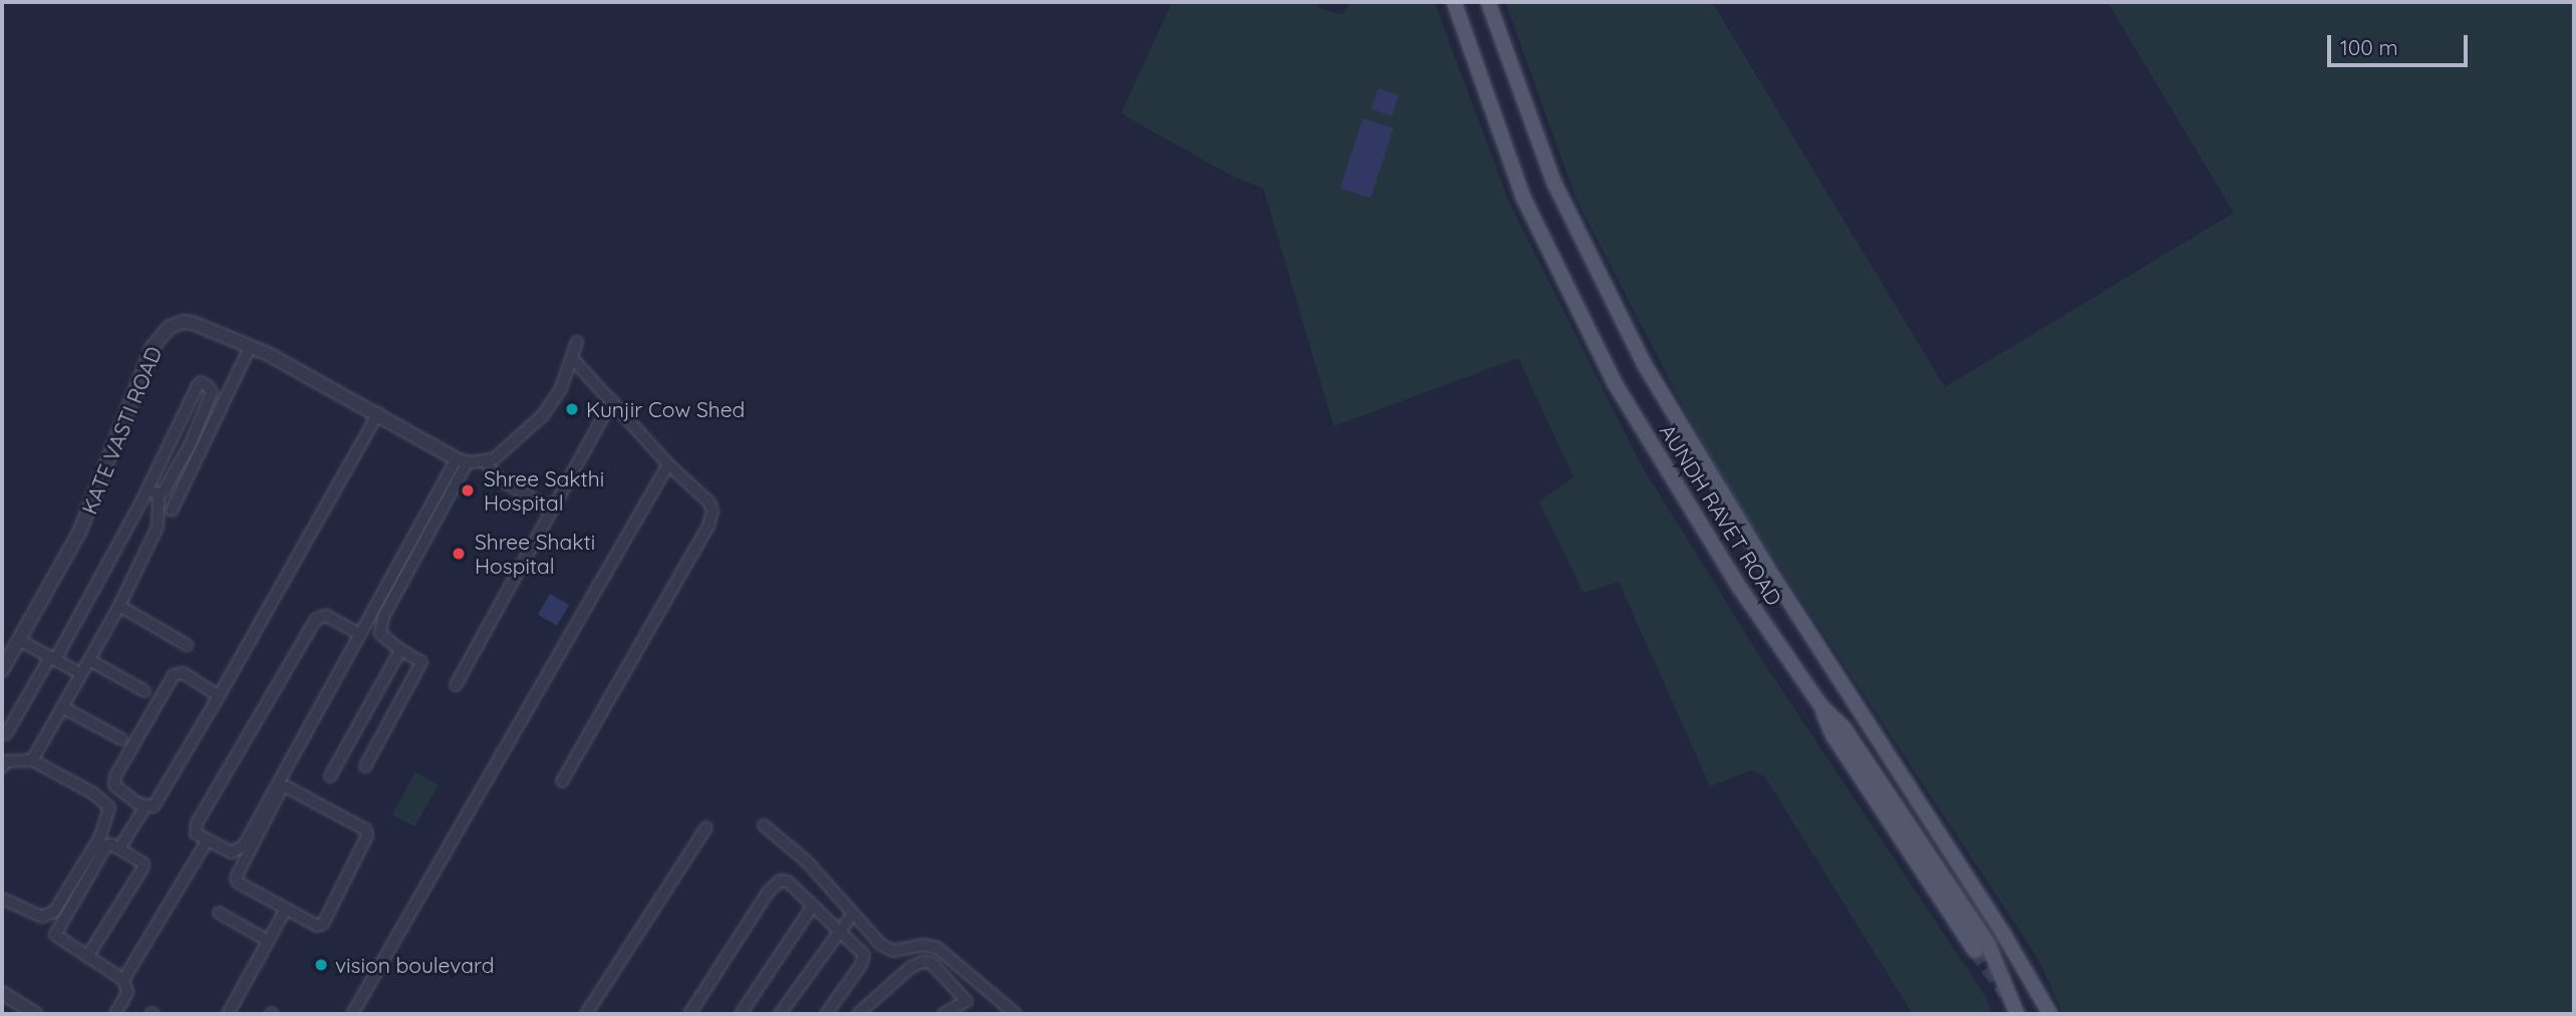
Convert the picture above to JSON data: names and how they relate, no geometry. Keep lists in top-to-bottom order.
{
  "streets": {
    "main road": ["AUNDH RAVET ROAD"],
    "street": ["KATE VASTI ROAD"]
  },
  "places": [
    "Kunjir Cow Shed",
    "Shree Sakthi Hospital",
    "Shree Shakti Hospital",
    "vision boulevard"
  ],
  "scale_bar": "100 m"
}
